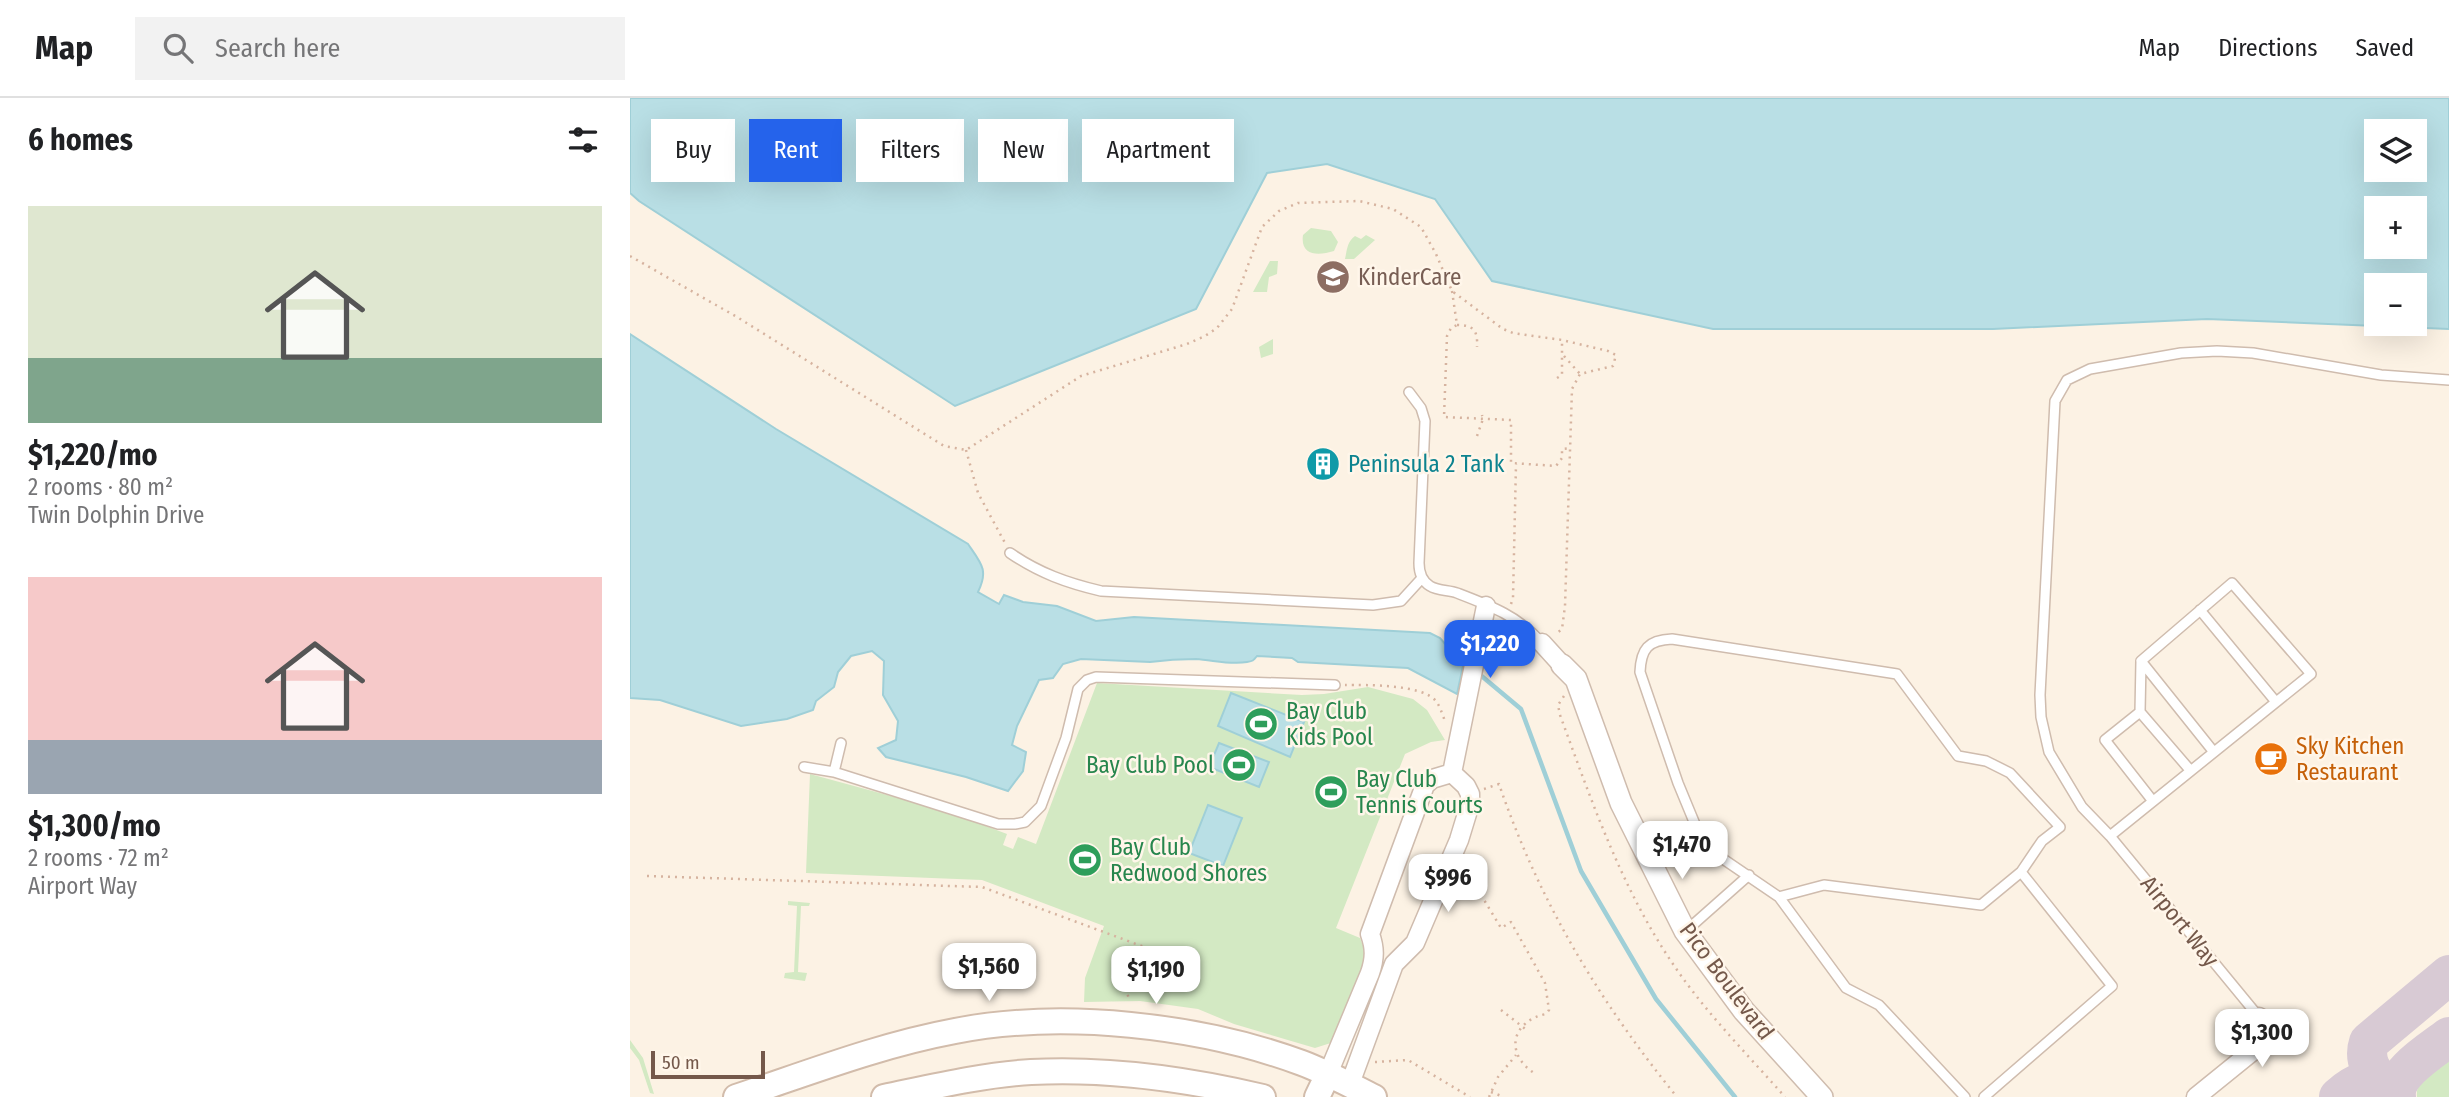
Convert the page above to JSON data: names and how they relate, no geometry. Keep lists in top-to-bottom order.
{
  "streets": {
    "street": ["Airport Way", "Pico Boulevard"]
  },
  "places": {
    "school or university": ["KinderCare"],
    "building": ["Peninsula 2 Tank"],
    "sports": [
      "Bay Club Kids Pool",
      "Bay Club Pool",
      "Bay Club Tennis Courts",
      "Bay Club Redwood Shores"
    ],
    "cafe": ["Sky Kitchen Restaurant"]
  },
  "scale_bar": "50 m",
  "page": {
    "header": "Map",
    "search": "Search here",
    "nav": ["Map", "Directions", "Saved"],
    "heading": "6 homes",
    "map_buttons": ["+", "−"],
    "chip": [
      "Buy",
      "Rent",
      "Filters",
      "New",
      "Apartment"
    ],
    "list": [
      {
        "name": "$1,220/mo",
        "note": "2 rooms · 80 m² · Twin Dolphin Drive"
      },
      {
        "name": "$1,300/mo",
        "note": "2 rooms · 72 m² · Airport Way"
      }
    ],
    "price": [
      "$1,220",
      "$1,470",
      "$996",
      "$1,560",
      "$1,190",
      "$1,300"
    ],
    "scale": "50 m"
  }
}
